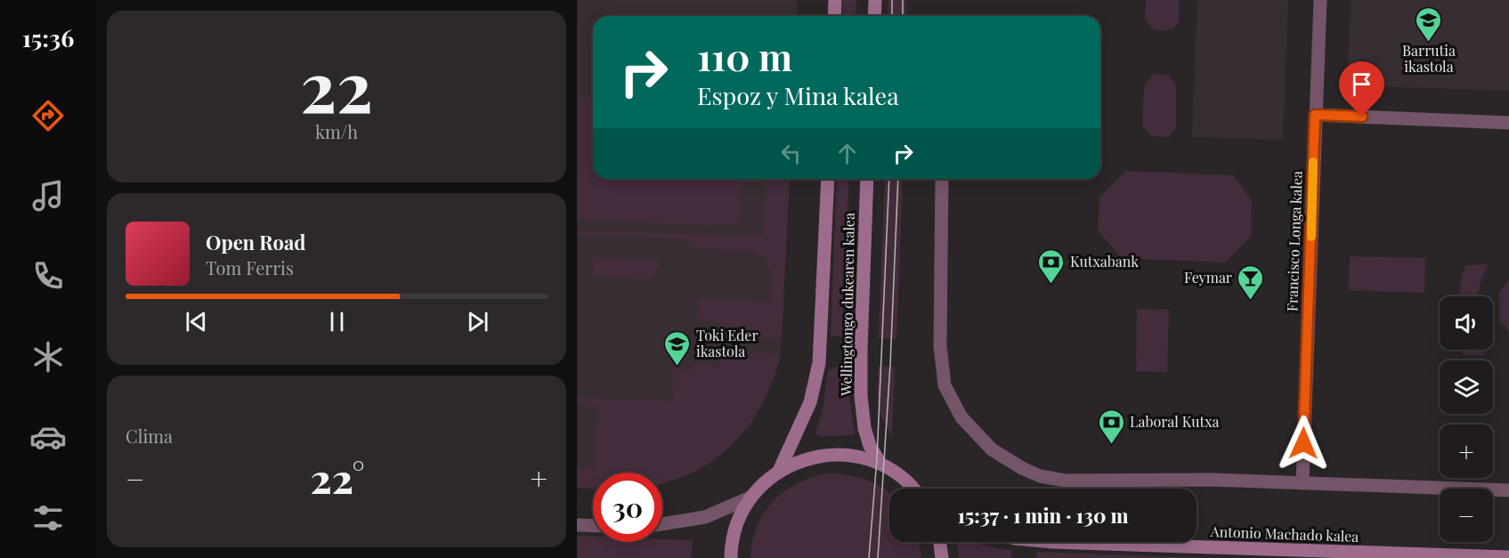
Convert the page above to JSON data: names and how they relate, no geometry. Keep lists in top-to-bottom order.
{
  "streets": {
    "main road": ["Wellingtongo dukearen kalea", "Antonio Machado kalea"],
    "street": ["Francisco Longa kalea"]
  },
  "places": {
    "school or university": ["Barrutia ikastola", "Toki Eder ikastola"],
    "bank": ["Kutxabank", "Laboral Kutxa"],
    "bar": ["Feymar"]
  },
  "page": {
    "tabs": "15:36",
    "tile": [
      ["22", "km/h"],
      "Clima"
    ],
    "turn": ["110 m", "Espoz y Mina kalea"],
    "song": ["Open Road", "Tom Ferris"],
    "map_buttons": ["+", "−"],
    "heat": ["−", "22°", "+"],
    "limit": "30",
    "trip": "15:37 · 1 min · 130 m"
  }
}
